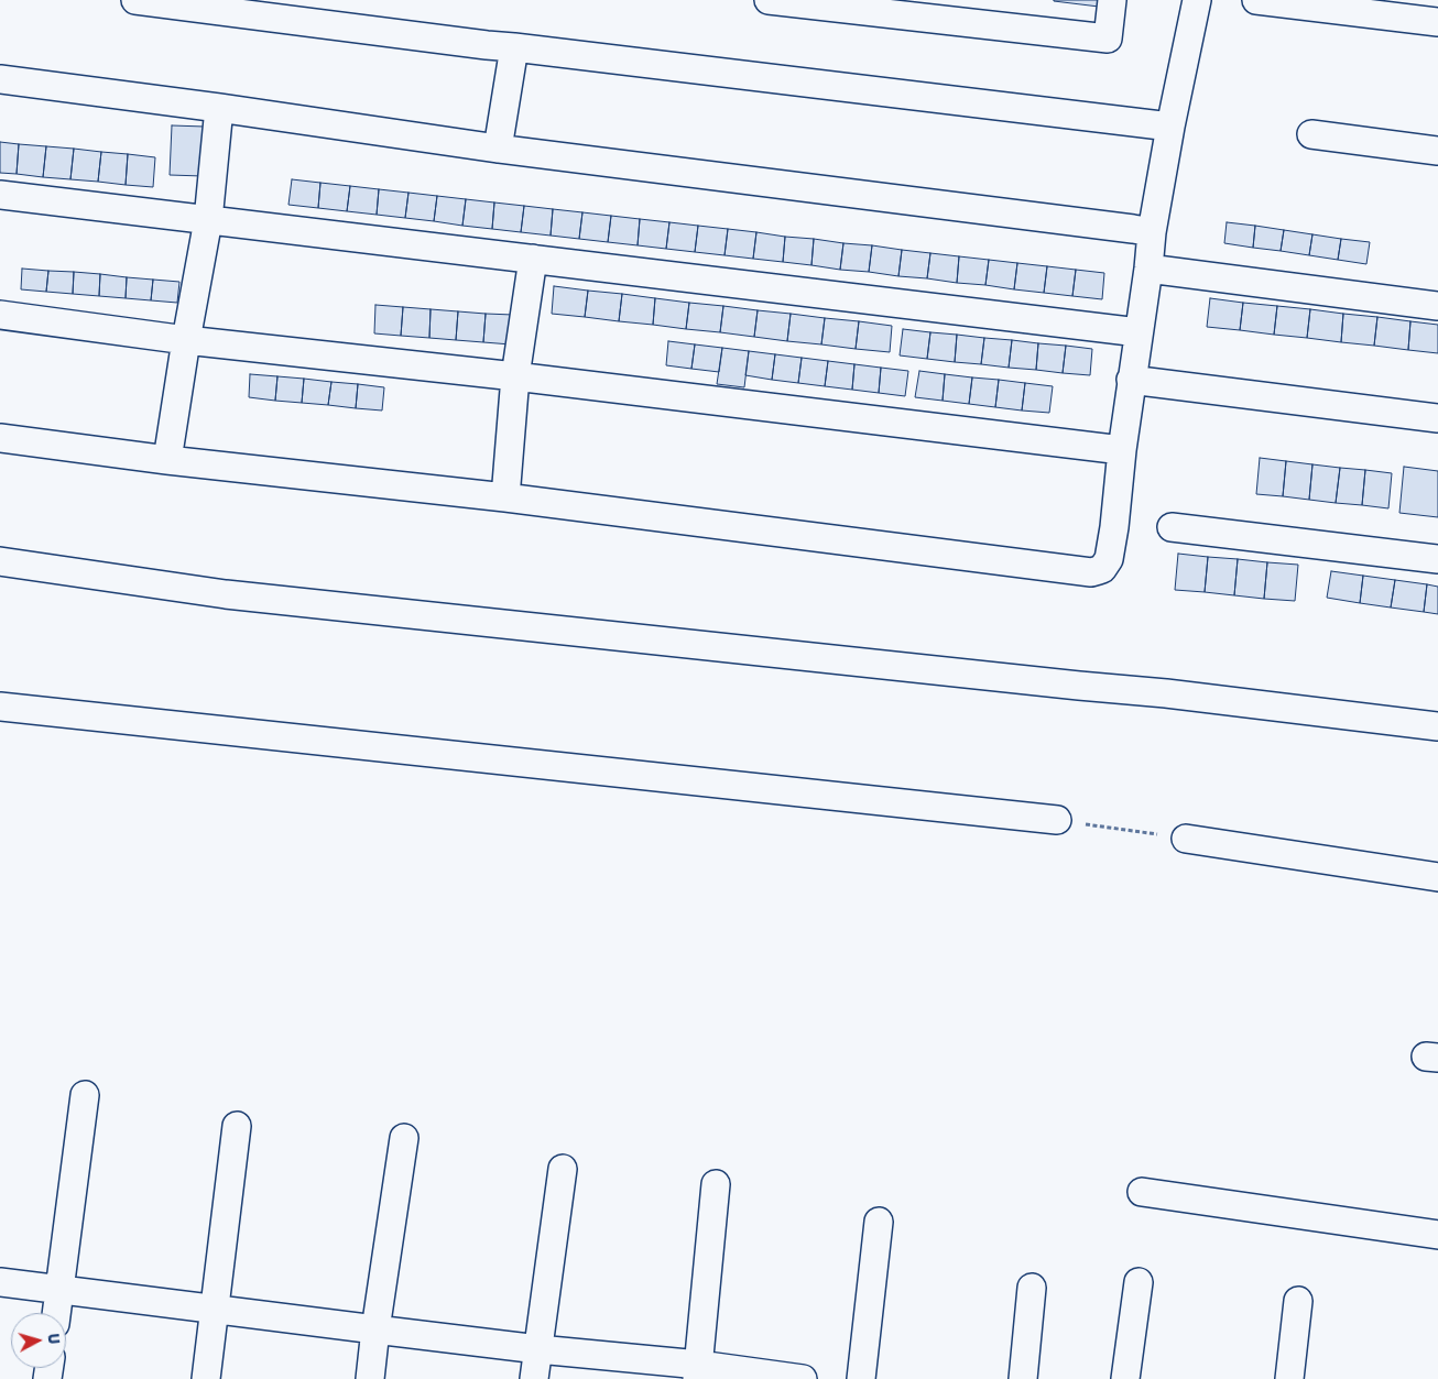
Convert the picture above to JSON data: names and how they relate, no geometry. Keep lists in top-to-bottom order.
{
  "north": "right"
}
